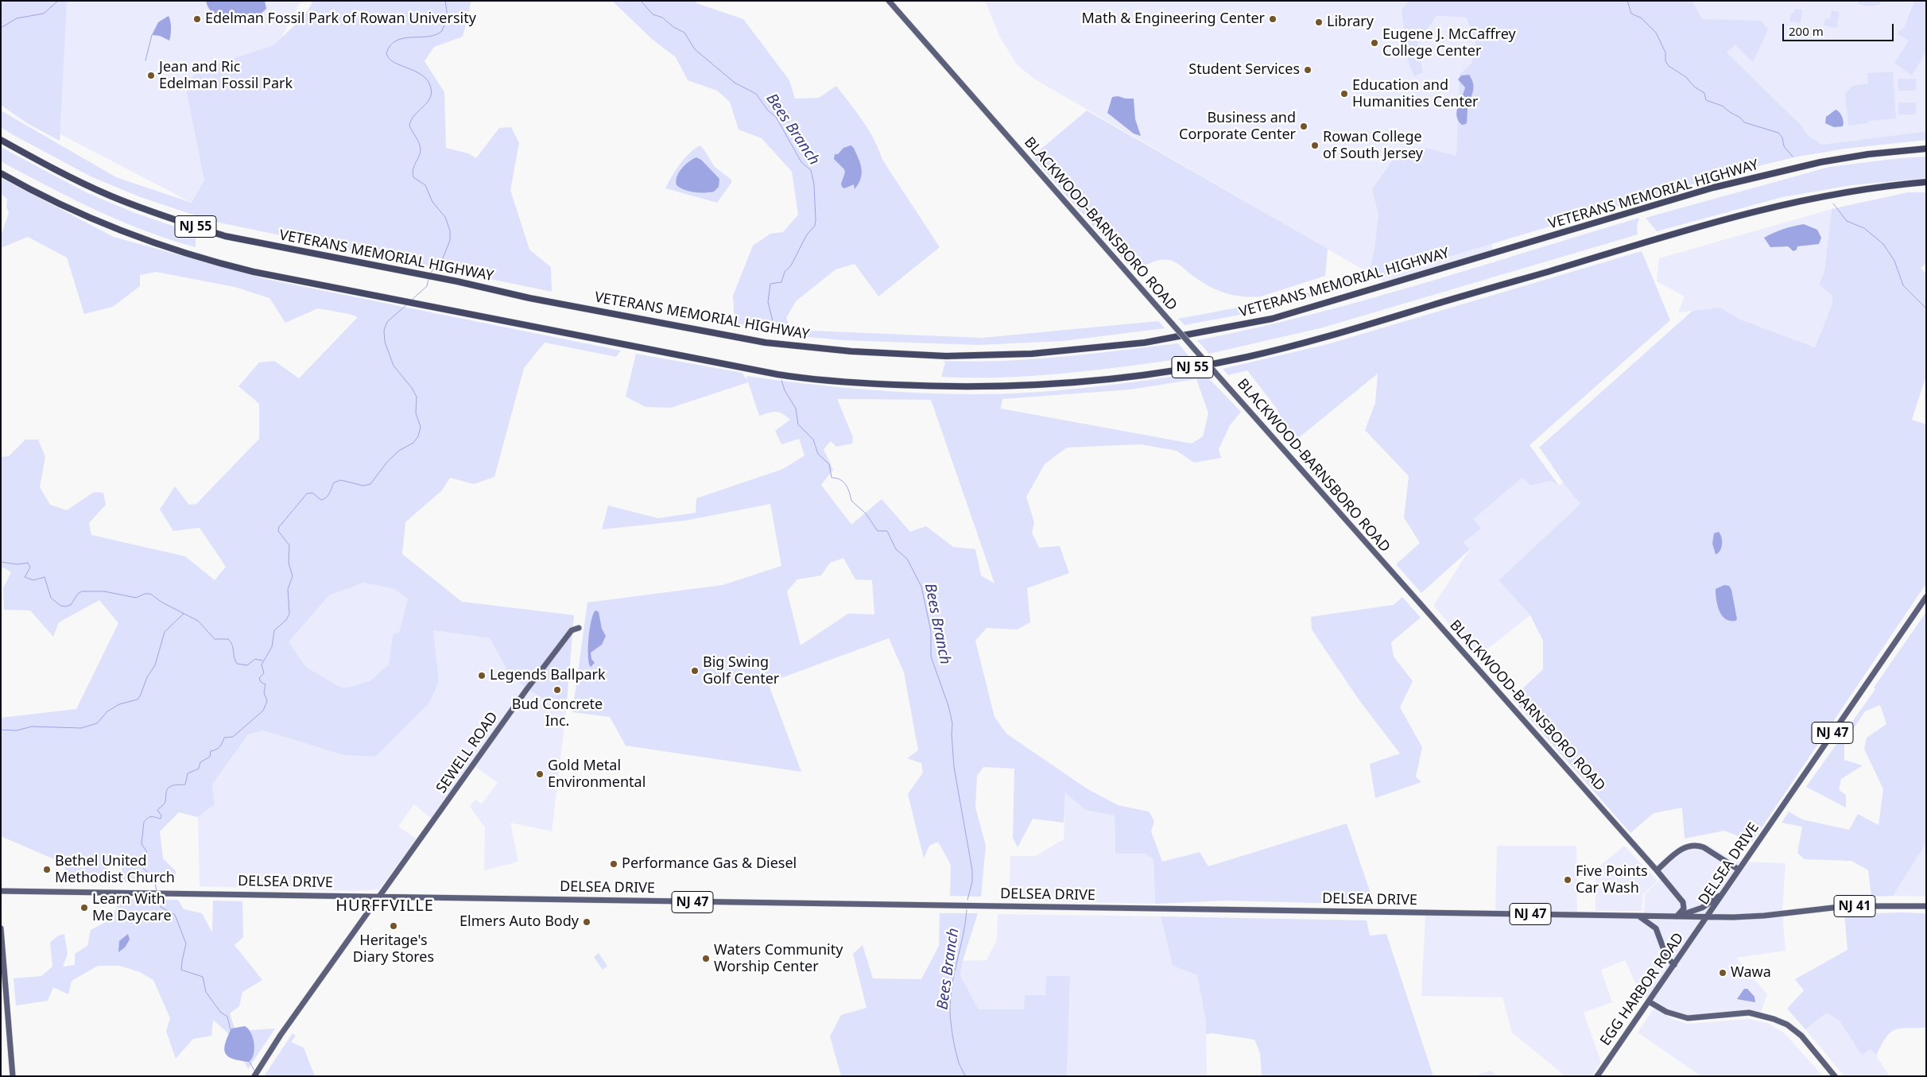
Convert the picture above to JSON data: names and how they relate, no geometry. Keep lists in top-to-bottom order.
{
  "streets": {
    "highway": ["VETERANS MEMORIAL HIGHWAY", "NJ 55"],
    "main road": [
      "BLACKWOOD-BARNSBORO ROAD",
      "NJ 47",
      "SEWELL ROAD",
      "DELSEA DRIVE",
      "NJ 41",
      "EGG HARBOR ROAD"
    ]
  },
  "crossings": [
    ["BLACKWOOD-BARNSBORO ROAD", "NJ 47"],
    ["BLACKWOOD-BARNSBORO ROAD", "DELSEA DRIVE"],
    ["NJ 47", "DELSEA DRIVE"],
    ["SEWELL ROAD", "DELSEA DRIVE"],
    ["DELSEA DRIVE", "NJ 41"],
    ["DELSEA DRIVE", "EGG HARBOR ROAD"],
    ["NJ 41", "EGG HARBOR ROAD"]
  ],
  "districts": ["HURFFVILLE"],
  "water": ["Bees Branch"],
  "places": [
    "Edelman Fossil Park of Rowan University",
    "Math & Engineering Center",
    "Library",
    "Eugene J. McCaffrey College Center",
    "Student Services",
    "Jean and Ric Edelman Fossil Park",
    "Education and Humanities Center",
    "Business and Corporate Center",
    "Rowan College of South Jersey",
    "Big Swing Golf Center",
    "Legends Ballpark",
    "Bud Concrete Inc.",
    "Gold Metal Environmental",
    "Performance Gas & Diesel",
    "Bethel United Methodist Church",
    "Five Points Car Wash",
    "Learn With Me Daycare",
    "Elmers Auto Body",
    "Heritage's Diary Stores",
    "Waters Community Worship Center",
    "Wawa"
  ],
  "scale_bar": "200 m"
}
